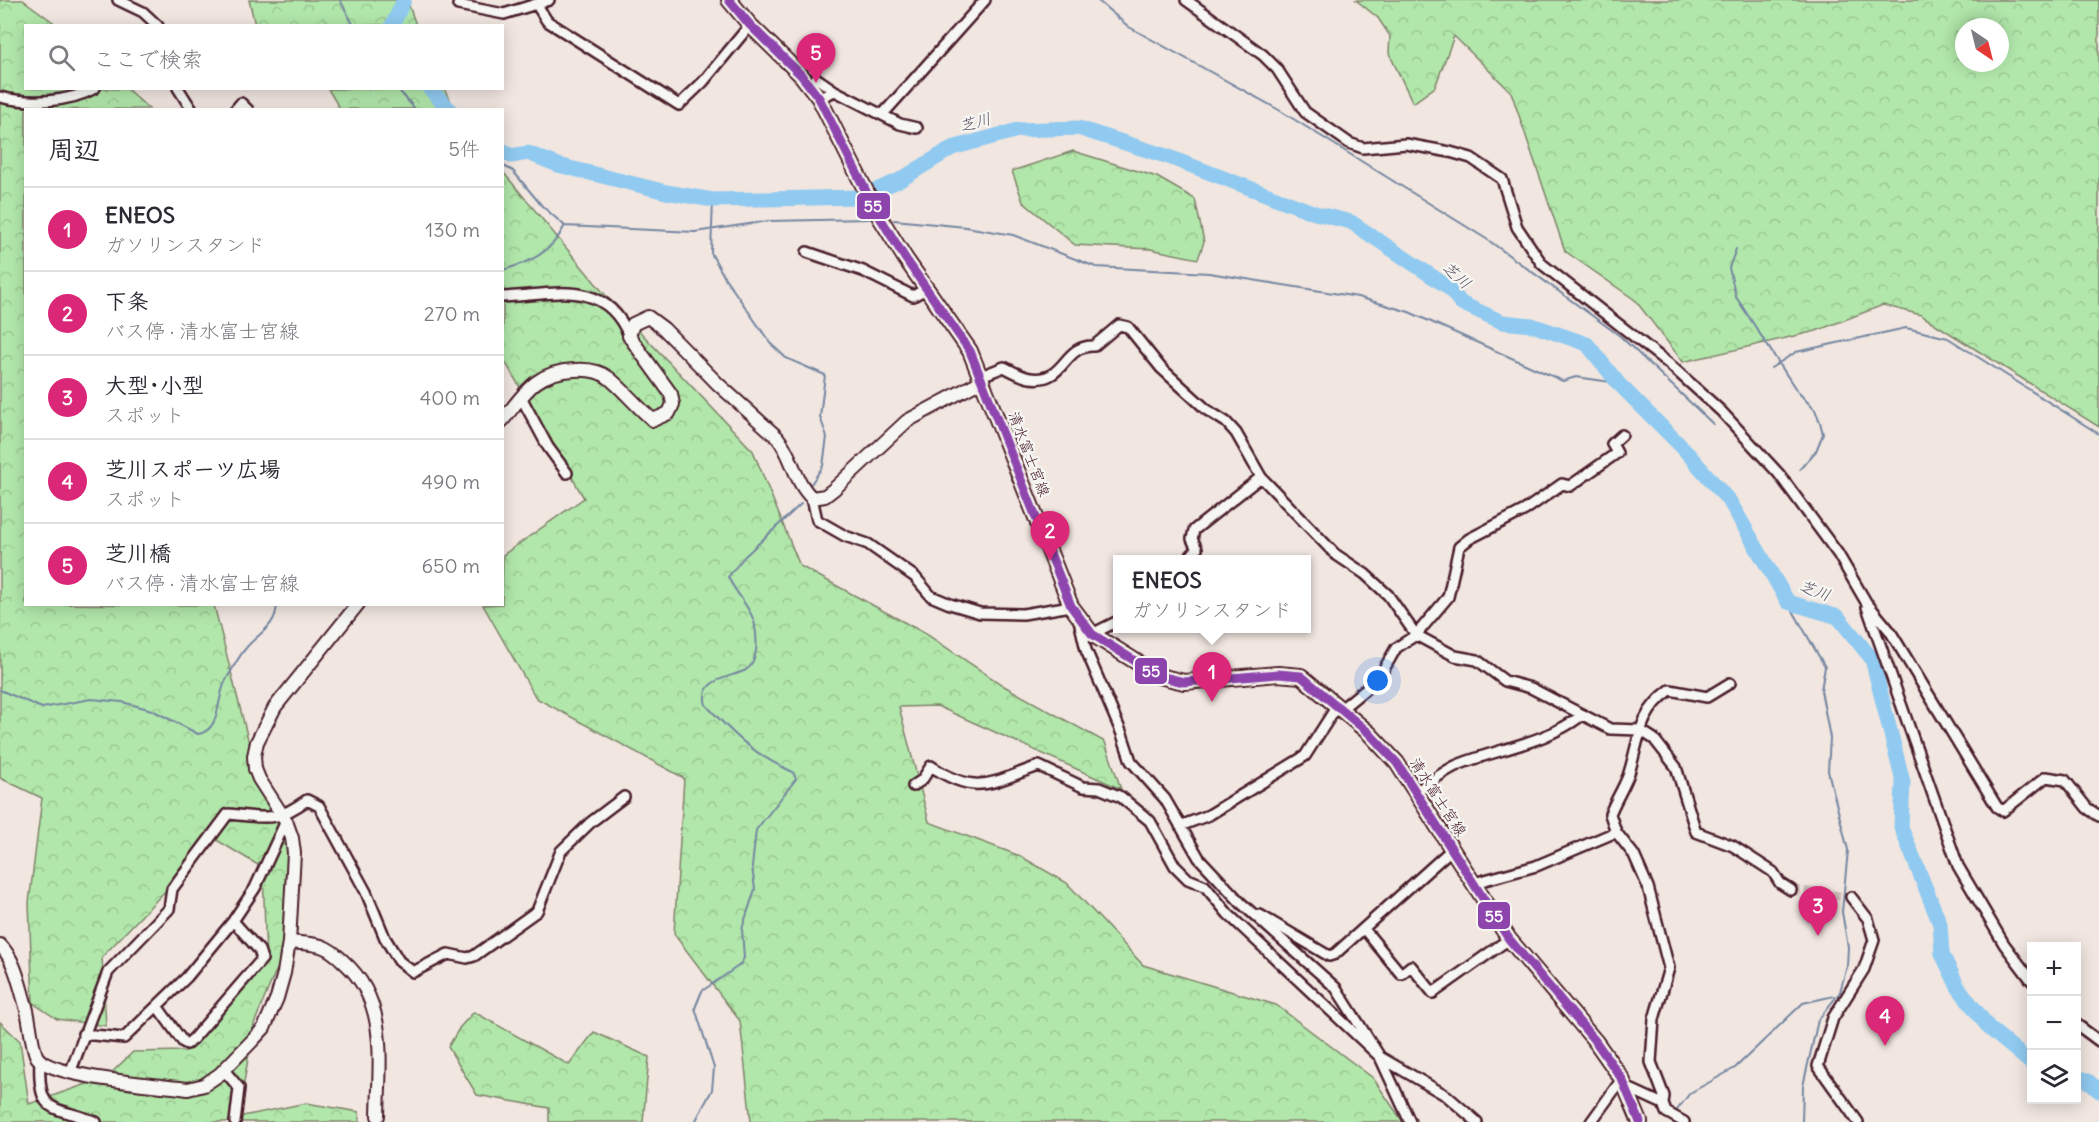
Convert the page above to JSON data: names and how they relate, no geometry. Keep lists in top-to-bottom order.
{
  "streets": {
    "main road": ["清水富士宮線"]
  },
  "water": ["芝川"],
  "lines": ["transit line 55"],
  "north": "bottom right",
  "page": {
    "search": "ここで検索",
    "pins": [
      "5",
      "2",
      "1",
      "3",
      "4"
    ],
    "heading": ["周辺", "5件"],
    "list": [
      {
        "mark": "1",
        "name": "ENEOS",
        "note": "ガソリンスタンド",
        "value": "130 m"
      },
      {
        "mark": "2",
        "name": "下条",
        "note": "バス停 · 清水富士宮線",
        "value": "270 m"
      },
      {
        "mark": "3",
        "name": "大型･小型",
        "note": "スポット",
        "value": "400 m"
      },
      {
        "mark": "4",
        "name": "芝川スポーツ広場",
        "note": "スポット",
        "value": "490 m"
      },
      {
        "mark": "5",
        "name": "芝川橋",
        "note": "バス停 · 清水富士宮線",
        "value": "650 m"
      }
    ],
    "popup": ["ENEOS", "ガソリンスタンド"],
    "map_buttons": ["+", "−"]
  }
}
